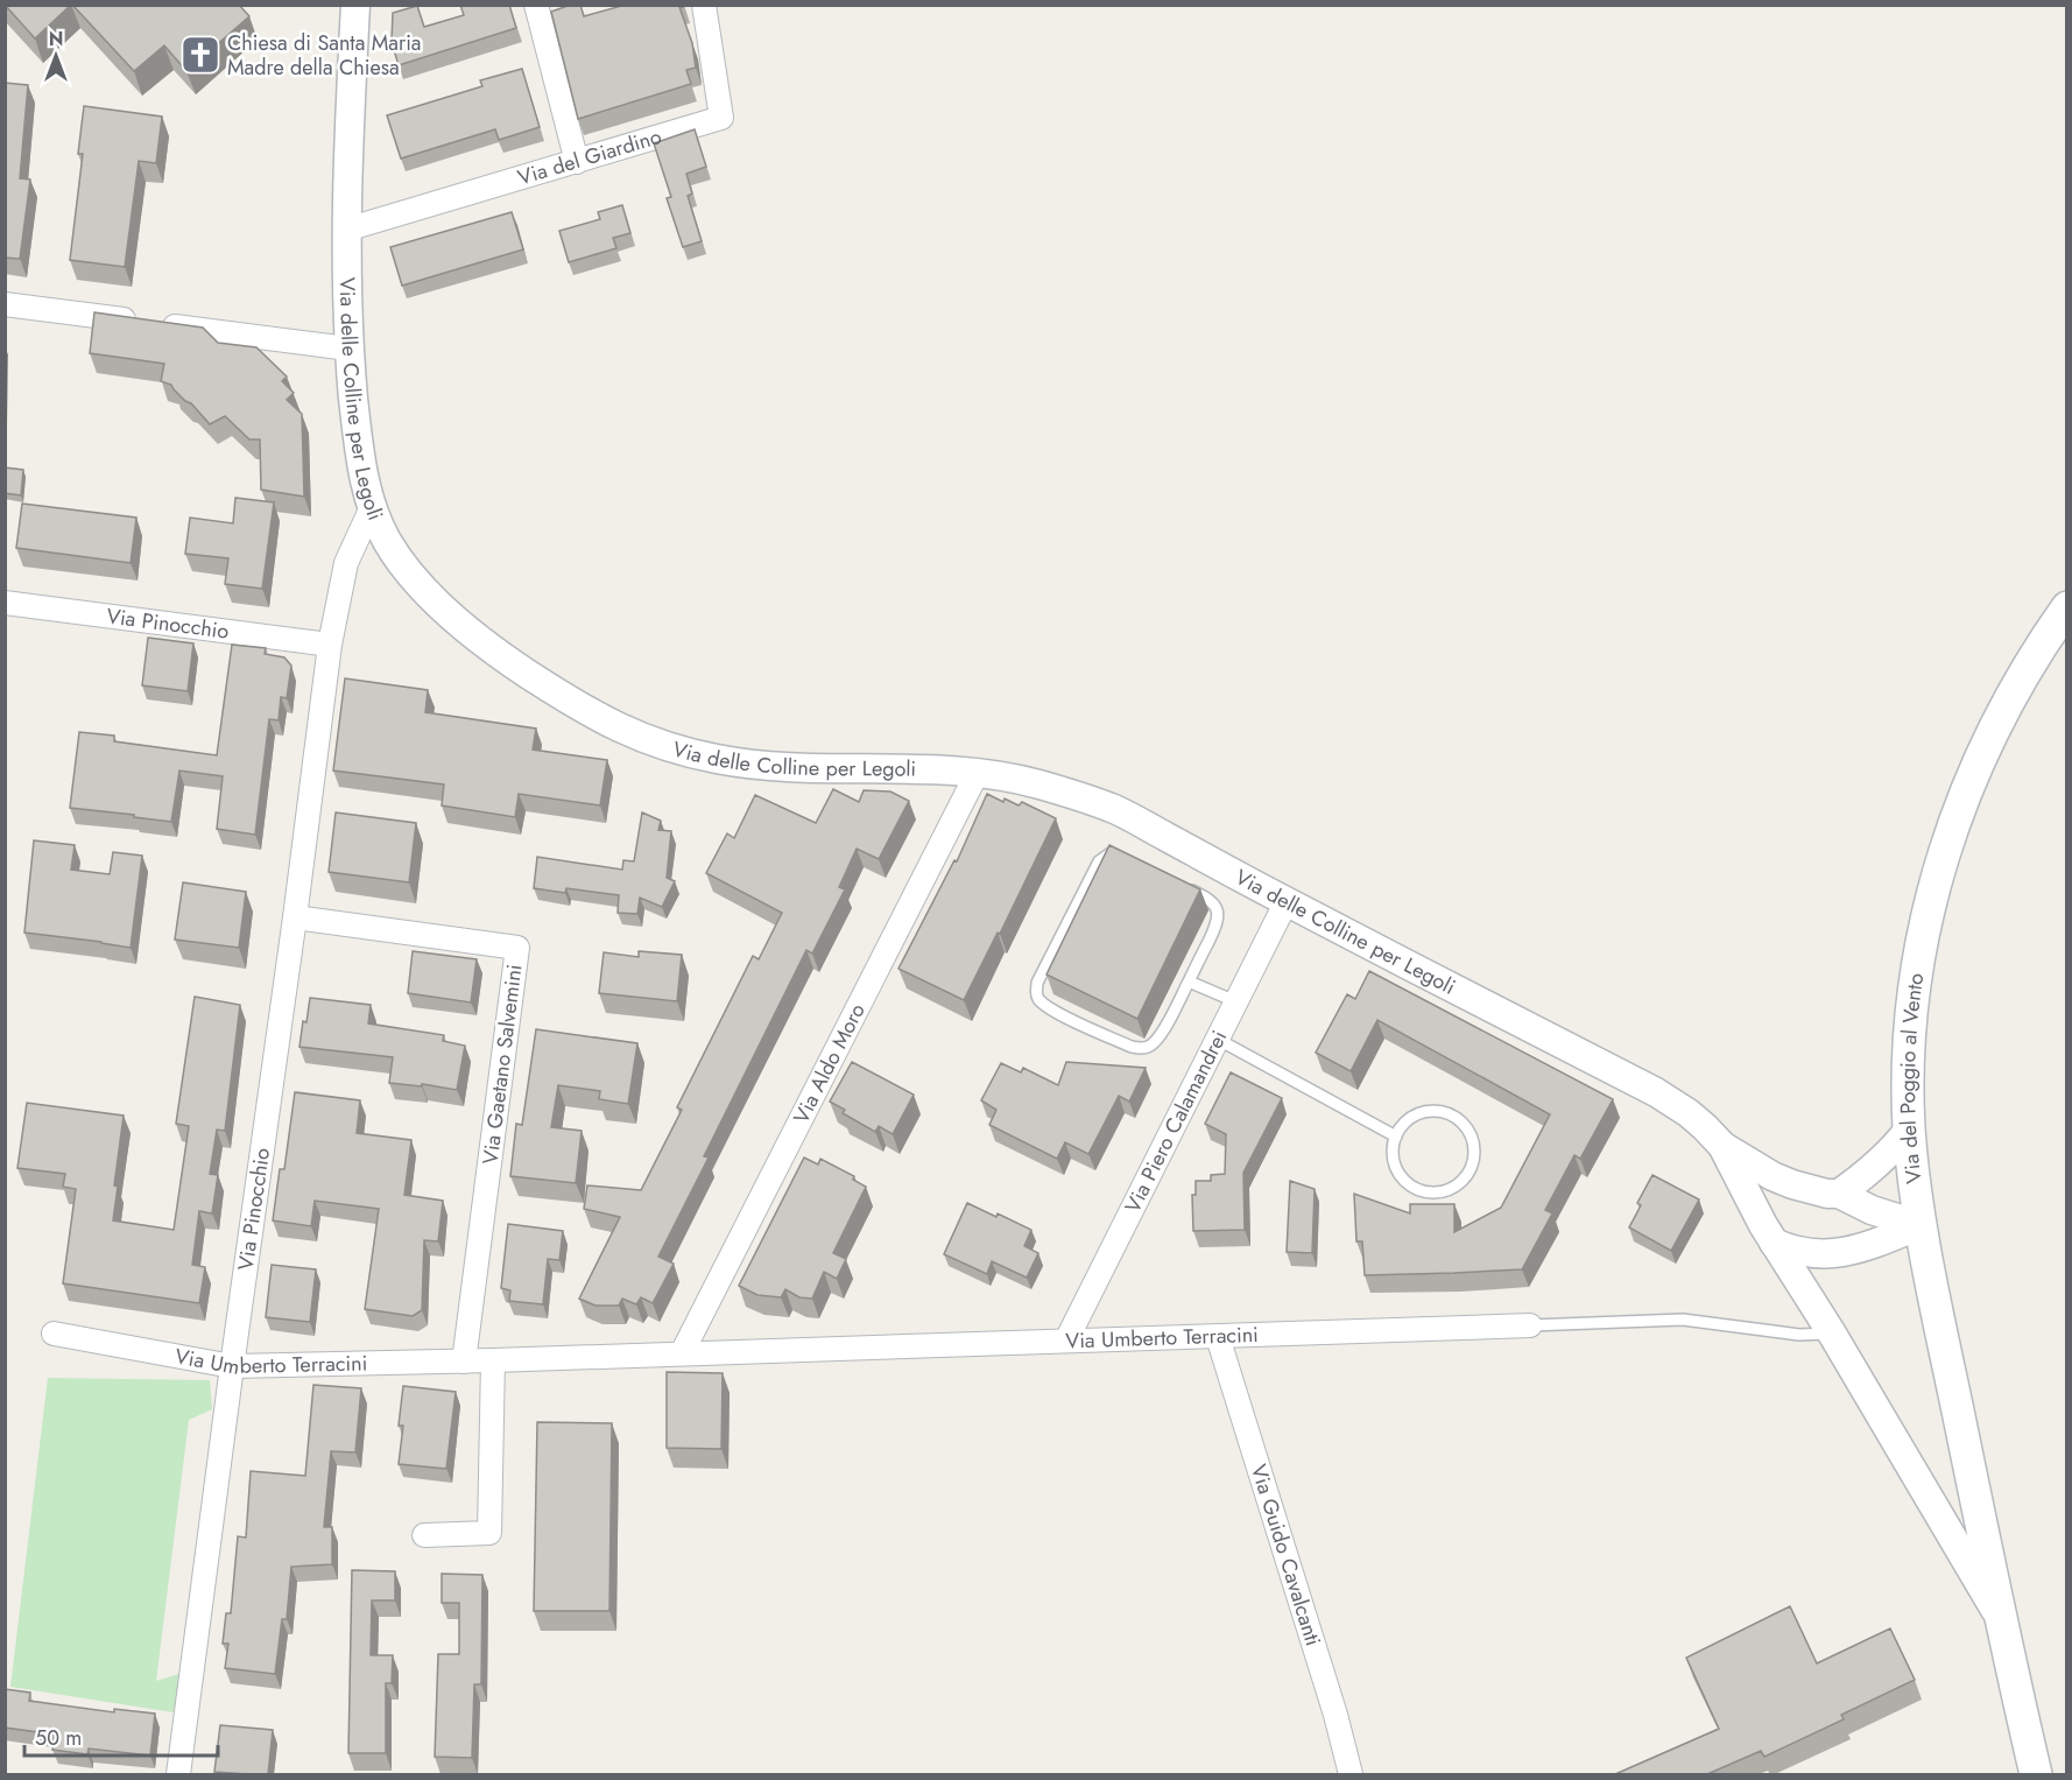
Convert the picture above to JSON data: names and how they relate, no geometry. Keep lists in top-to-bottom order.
{
  "streets": {
    "main road": ["Via del Poggio al Vento"],
    "street": [
      "Via del Giardino",
      "Via delle Colline per Legoli",
      "Via Pinocchio",
      "Via Gaetano Salvemini",
      "Via Aldo Moro",
      "Via Piero Calamandrei",
      "Via Umberto Terracini",
      "Via Guido Cavalcanti"
    ]
  },
  "crossings": [
    ["Via del Giardino", "Via delle Colline per Legoli"],
    ["Via delle Colline per Legoli", "Via Pinocchio"],
    ["Via delle Colline per Legoli", "Via Aldo Moro"],
    ["Via delle Colline per Legoli", "Via Piero Calamandrei"],
    ["Via Pinocchio", "Via Gaetano Salvemini"],
    ["Via Pinocchio", "Via Umberto Terracini"],
    ["Via Gaetano Salvemini", "Via Umberto Terracini"],
    ["Via Aldo Moro", "Via Umberto Terracini"],
    ["Via Piero Calamandrei", "Via Umberto Terracini"],
    ["Via Umberto Terracini", "Via Guido Cavalcanti"]
  ],
  "places": {
    "church": ["Chiesa di Santa Maria Madre della Chiesa"]
  },
  "scale_bar": "50 m",
  "north": "top"
}
